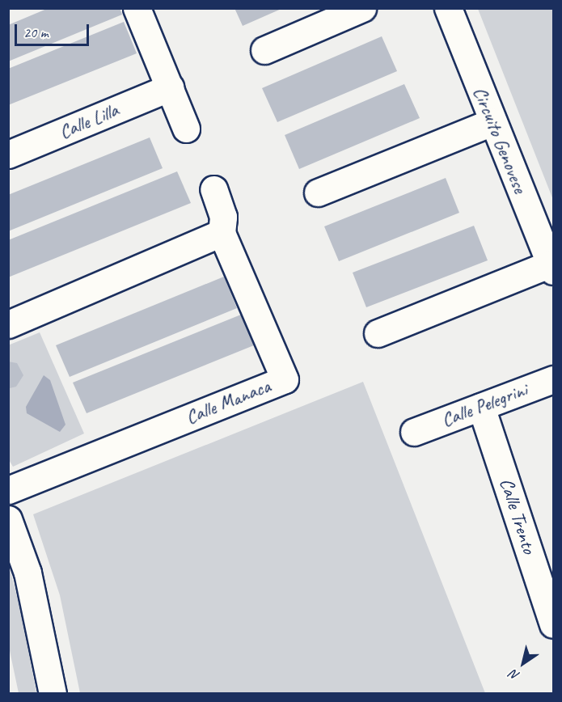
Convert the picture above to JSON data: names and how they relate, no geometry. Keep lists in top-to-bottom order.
{
  "streets": {
    "street": [
      "Calle Lilla",
      "Circuito Genovese",
      "Calle Manaca",
      "Calle Pelegrini",
      "Calle Trento"
    ]
  },
  "crossings": [
    ["Calle Pelegrini", "Calle Trento"]
  ],
  "scale_bar": "20 m",
  "north": "bottom left"
}
